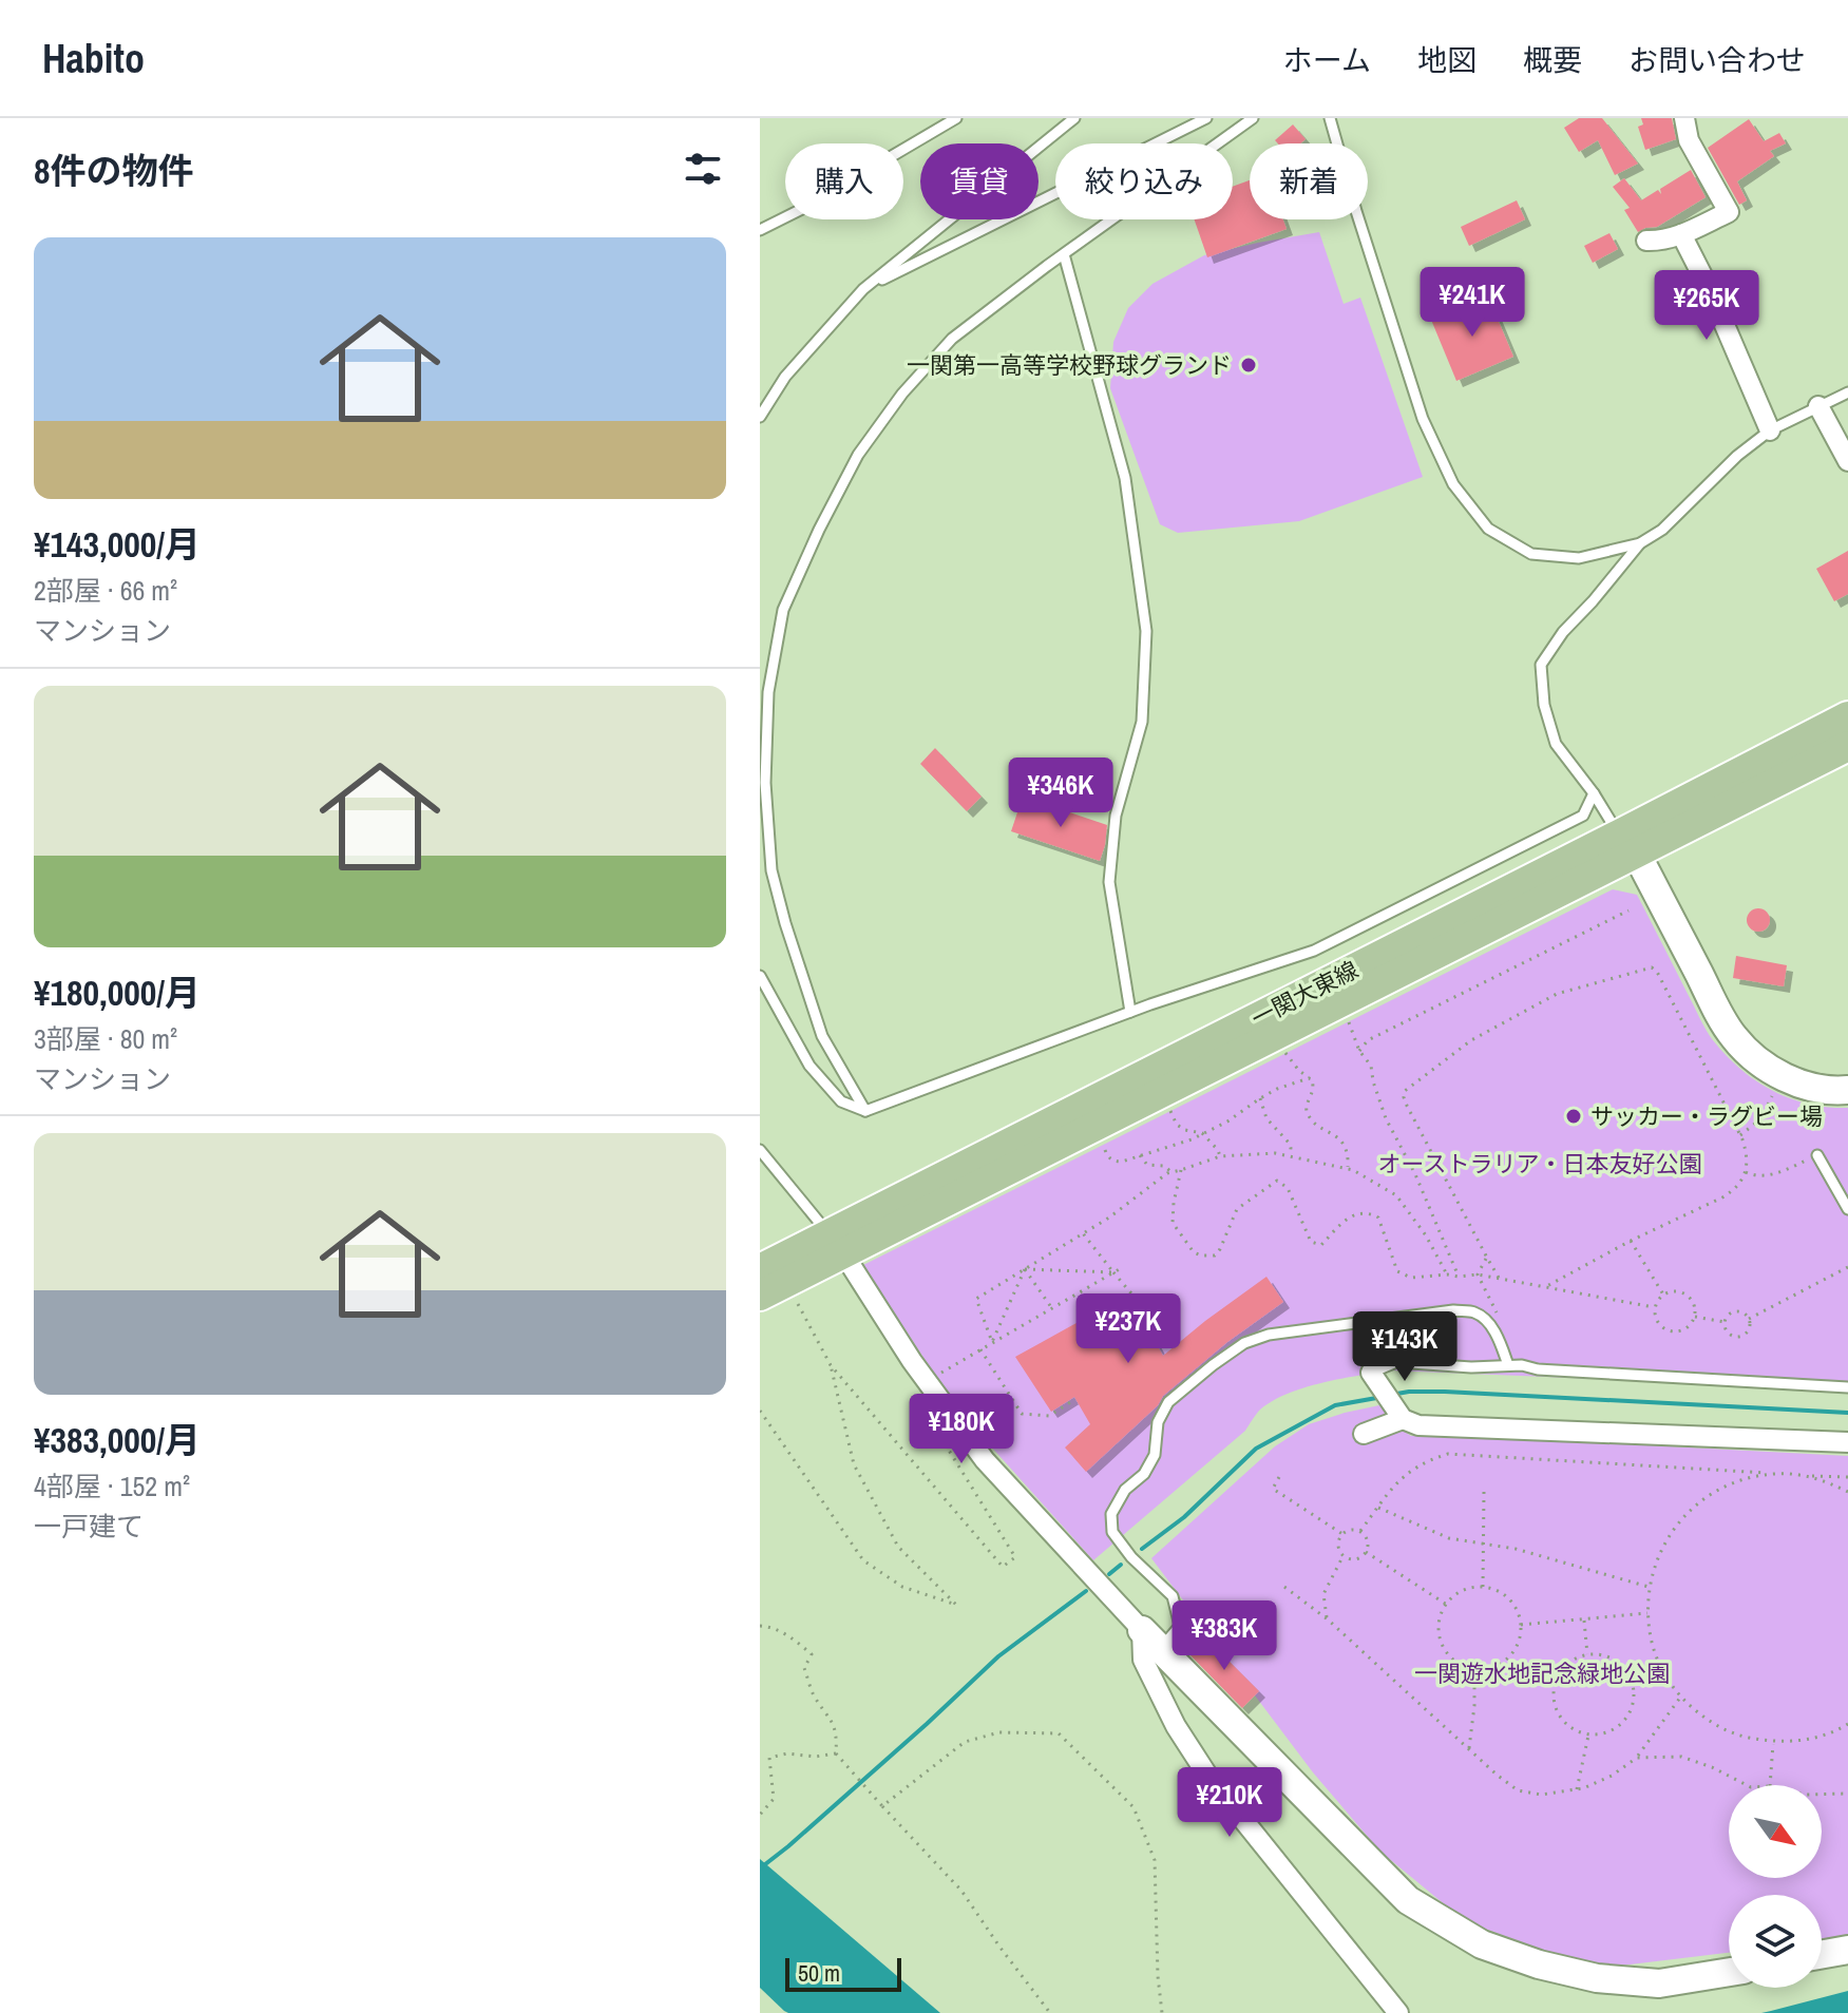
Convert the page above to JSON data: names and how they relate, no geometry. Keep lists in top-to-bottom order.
{
  "streets": {
    "main road": ["一関大東線"]
  },
  "parks": ["オーストラリア・日本友好公園", "一関遊水地記念緑地公園"],
  "places": ["一関第一高等学校野球グランド", "サッカー・ラグビー場"],
  "scale_bar": "50 m",
  "north": "bottom right",
  "page": {
    "header": "Habito",
    "nav": [
      "ホーム",
      "地図",
      "概要",
      "お問い合わせ"
    ],
    "heading": "8件の物件",
    "chip": [
      "購入",
      "賃貸",
      "絞り込み",
      "新着"
    ],
    "list": [
      {
        "name": "¥143,000/月",
        "note": "2部屋 · 66 m² · マンション"
      },
      {
        "name": "¥180,000/月",
        "note": "3部屋 · 80 m² · マンション"
      },
      {
        "name": "¥383,000/月",
        "note": "4部屋 · 152 m² · 一戸建て"
      }
    ],
    "price": [
      "¥241K",
      "¥265K",
      "¥346K",
      "¥237K",
      "¥143K",
      "¥180K",
      "¥383K",
      "¥210K"
    ],
    "scale": "50 m"
  }
}
